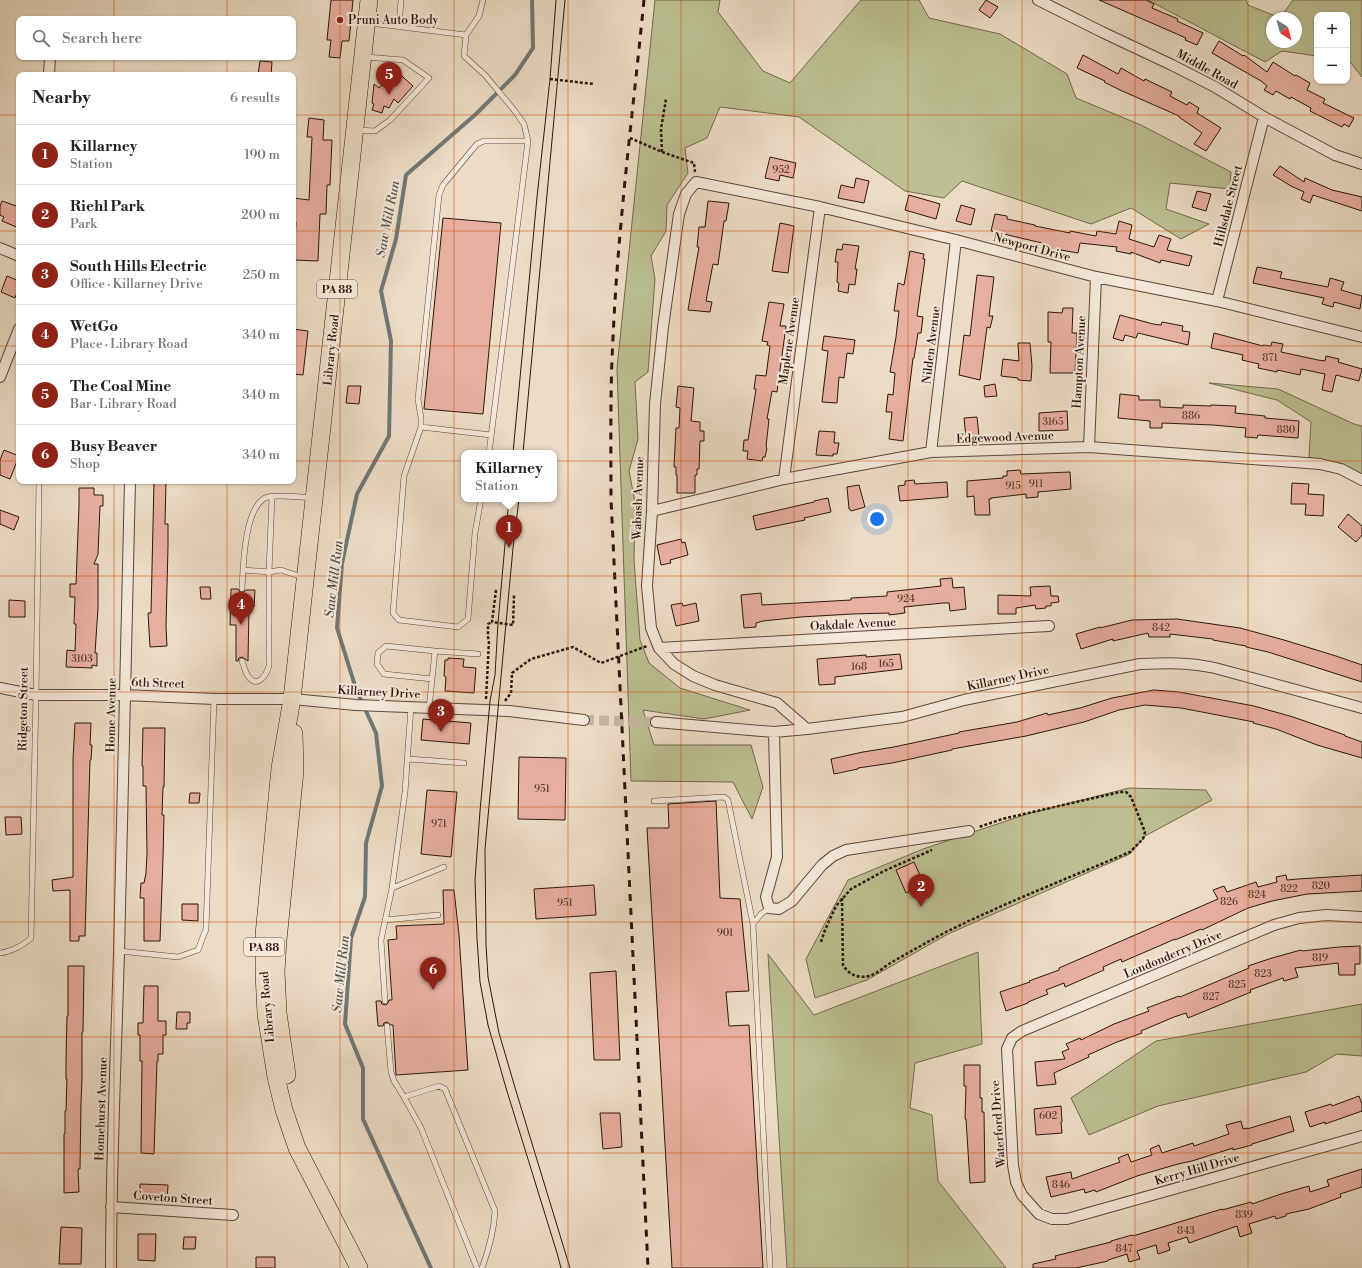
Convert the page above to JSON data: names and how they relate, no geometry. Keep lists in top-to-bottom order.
{
  "streets": {
    "main road": ["PA 88", "Library Road"],
    "street": [
      "Middle Road",
      "Hillsdale Street",
      "Newport Drive",
      "Maplene Avenue",
      "Nilden Avenue",
      "Hampton Avenue",
      "Edgewood Avenue",
      "Wabash Avenue",
      "Oakdale Avenue",
      "Killarney Drive",
      "6th Street",
      "Home Avenue",
      "Londonderry Drive",
      "Homehurst Avenue",
      "Waterford Drive",
      "Kerry Hill Drive",
      "Coveton Street"
    ],
    "lane": ["Ridgeton Street"]
  },
  "crossings": [
    ["Middle Road", "Hillsdale Street"],
    ["Hillsdale Street", "Newport Drive"],
    ["Newport Drive", "Maplene Avenue"],
    ["Newport Drive", "Nilden Avenue"],
    ["Newport Drive", "Hampton Avenue"],
    ["Newport Drive", "Wabash Avenue"],
    ["Maplene Avenue", "Edgewood Avenue"],
    ["Nilden Avenue", "Edgewood Avenue"],
    ["Library Road", "Killarney Drive"],
    ["Library Road", "6th Street"],
    ["Hampton Avenue", "Edgewood Avenue"],
    ["Edgewood Avenue", "Wabash Avenue"],
    ["Wabash Avenue", "Oakdale Avenue"],
    ["Wabash Avenue", "Killarney Drive"],
    ["Killarney Drive", "6th Street"],
    ["6th Street", "Ridgeton Street"],
    ["6th Street", "Home Avenue"],
    ["Home Avenue", "Homehurst Avenue"],
    ["Londonderry Drive", "Waterford Drive"],
    ["Homehurst Avenue", "Coveton Street"],
    ["Waterford Drive", "Kerry Hill Drive"]
  ],
  "water": ["Saw Mill Run"],
  "places": ["Pruni Auto Body"],
  "house_numbers": [
    "952",
    "871",
    "886",
    "3165",
    "880",
    "911",
    "915",
    "924",
    "842",
    "3103",
    "165",
    "168",
    "951",
    "971",
    "820",
    "822",
    "824",
    "826",
    "951",
    "901",
    "819",
    "823",
    "825",
    "827",
    "602",
    "846",
    "839",
    "843",
    "847"
  ],
  "north": "bottom right",
  "page": {
    "map_buttons": ["+", "−"],
    "search": "Search here",
    "pins": [
      "5",
      "1",
      "4",
      "3",
      "2",
      "6"
    ],
    "heading": ["Nearby", "6 results"],
    "list": [
      {
        "mark": "1",
        "name": "Killarney",
        "note": "Station",
        "value": "190 m"
      },
      {
        "mark": "2",
        "name": "Riehl Park",
        "note": "Park",
        "value": "200 m"
      },
      {
        "mark": "3",
        "name": "South Hills Electric",
        "note": "Office · Killarney Drive",
        "value": "250 m"
      },
      {
        "mark": "4",
        "name": "WetGo",
        "note": "Place · Library Road",
        "value": "340 m"
      },
      {
        "mark": "5",
        "name": "The Coal Mine",
        "note": "Bar · Library Road",
        "value": "340 m"
      },
      {
        "mark": "6",
        "name": "Busy Beaver",
        "note": "Shop",
        "value": "340 m"
      }
    ],
    "popup": ["Killarney", "Station"]
  }
}
